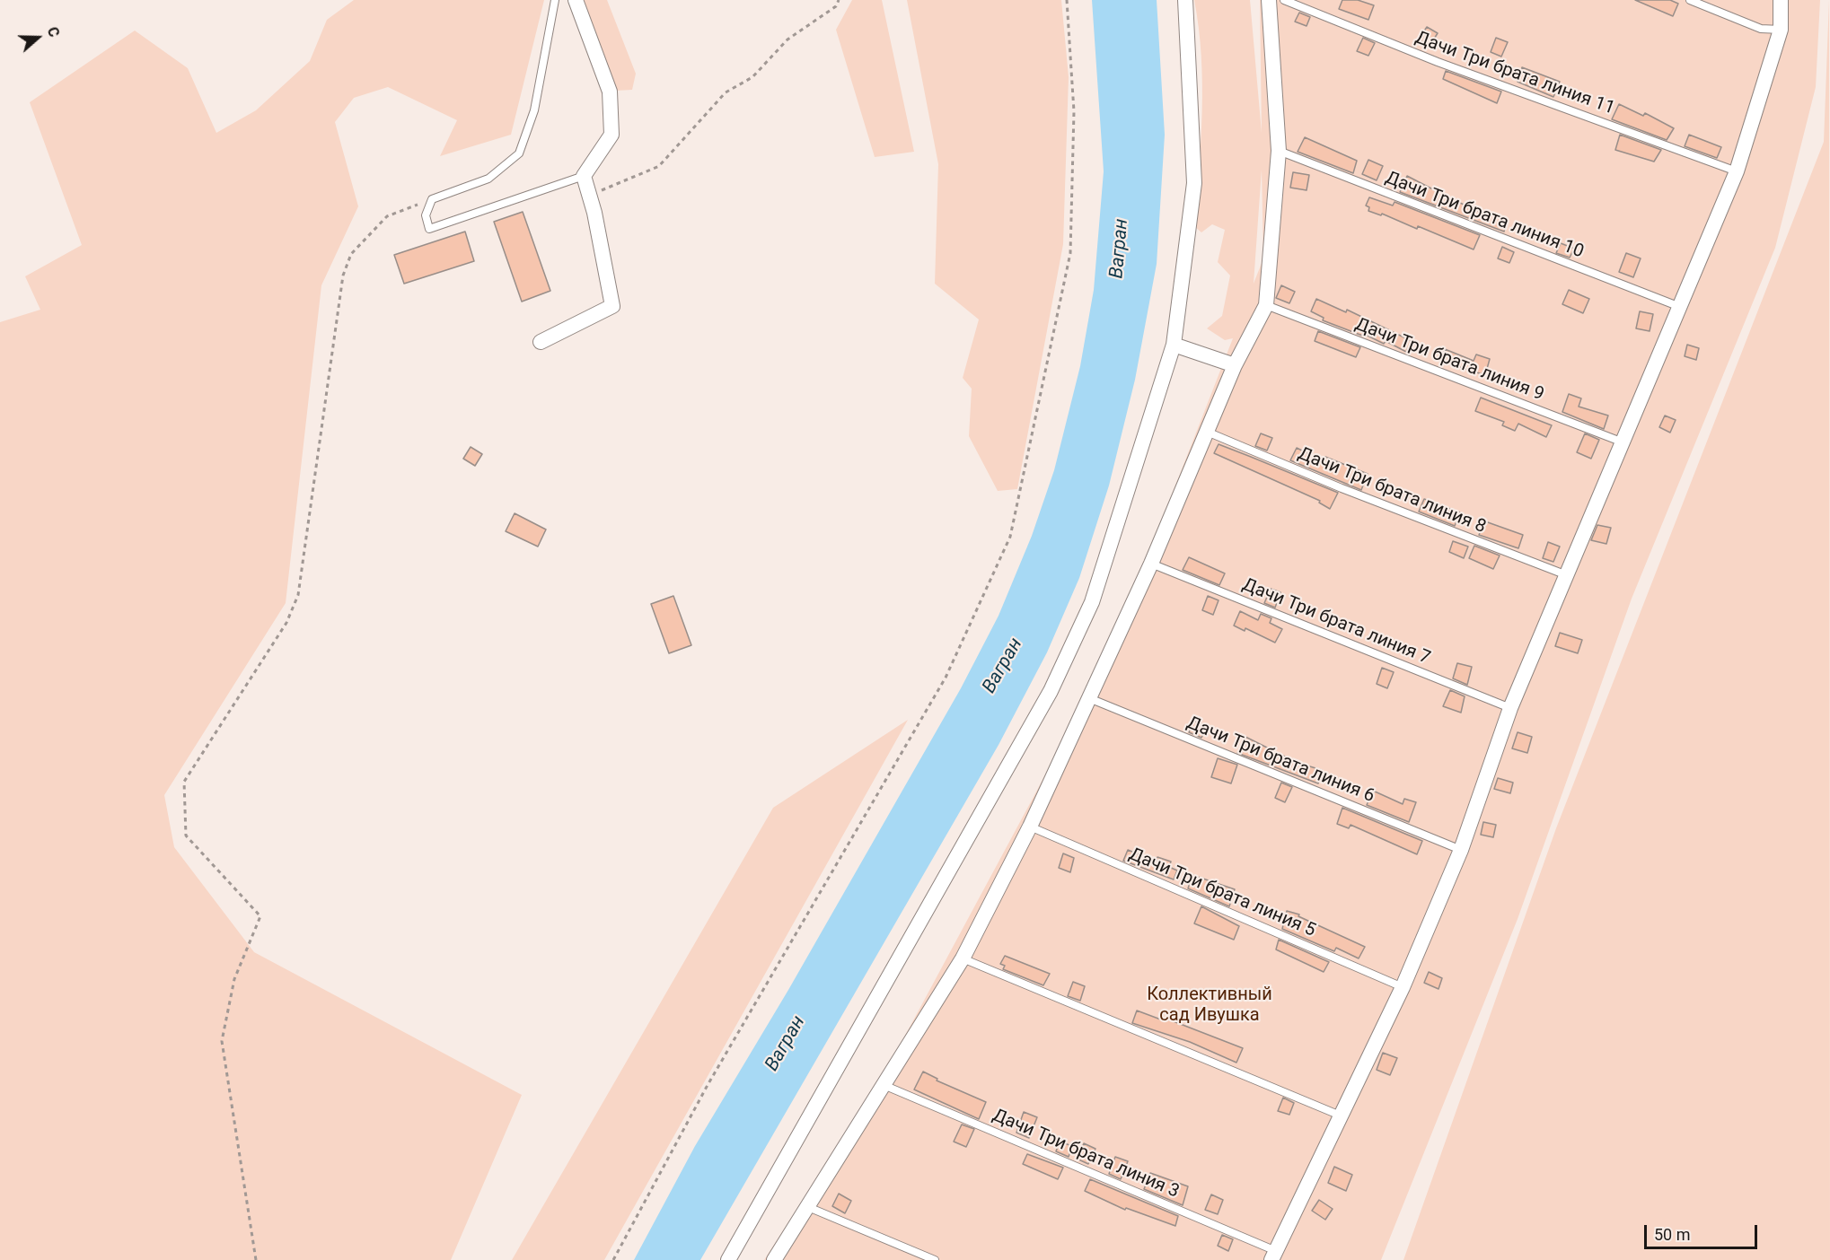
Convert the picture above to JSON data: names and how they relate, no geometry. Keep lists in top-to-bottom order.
{
  "streets": {
    "lane": [
      "Дачи Три брата линия 11",
      "Дачи Три брата линия 10",
      "Дачи Три брата линия 9",
      "Дачи Три брата линия 8",
      "Дачи Три брата линия 7",
      "Дачи Три брата линия 6",
      "Дачи Три брата линия 5",
      "Дачи Три брата линия 3"
    ]
  },
  "water": ["Вагран"],
  "parks": ["Коллективный сад Ивушка"],
  "scale_bar": "50 m",
  "north": "right"
}
